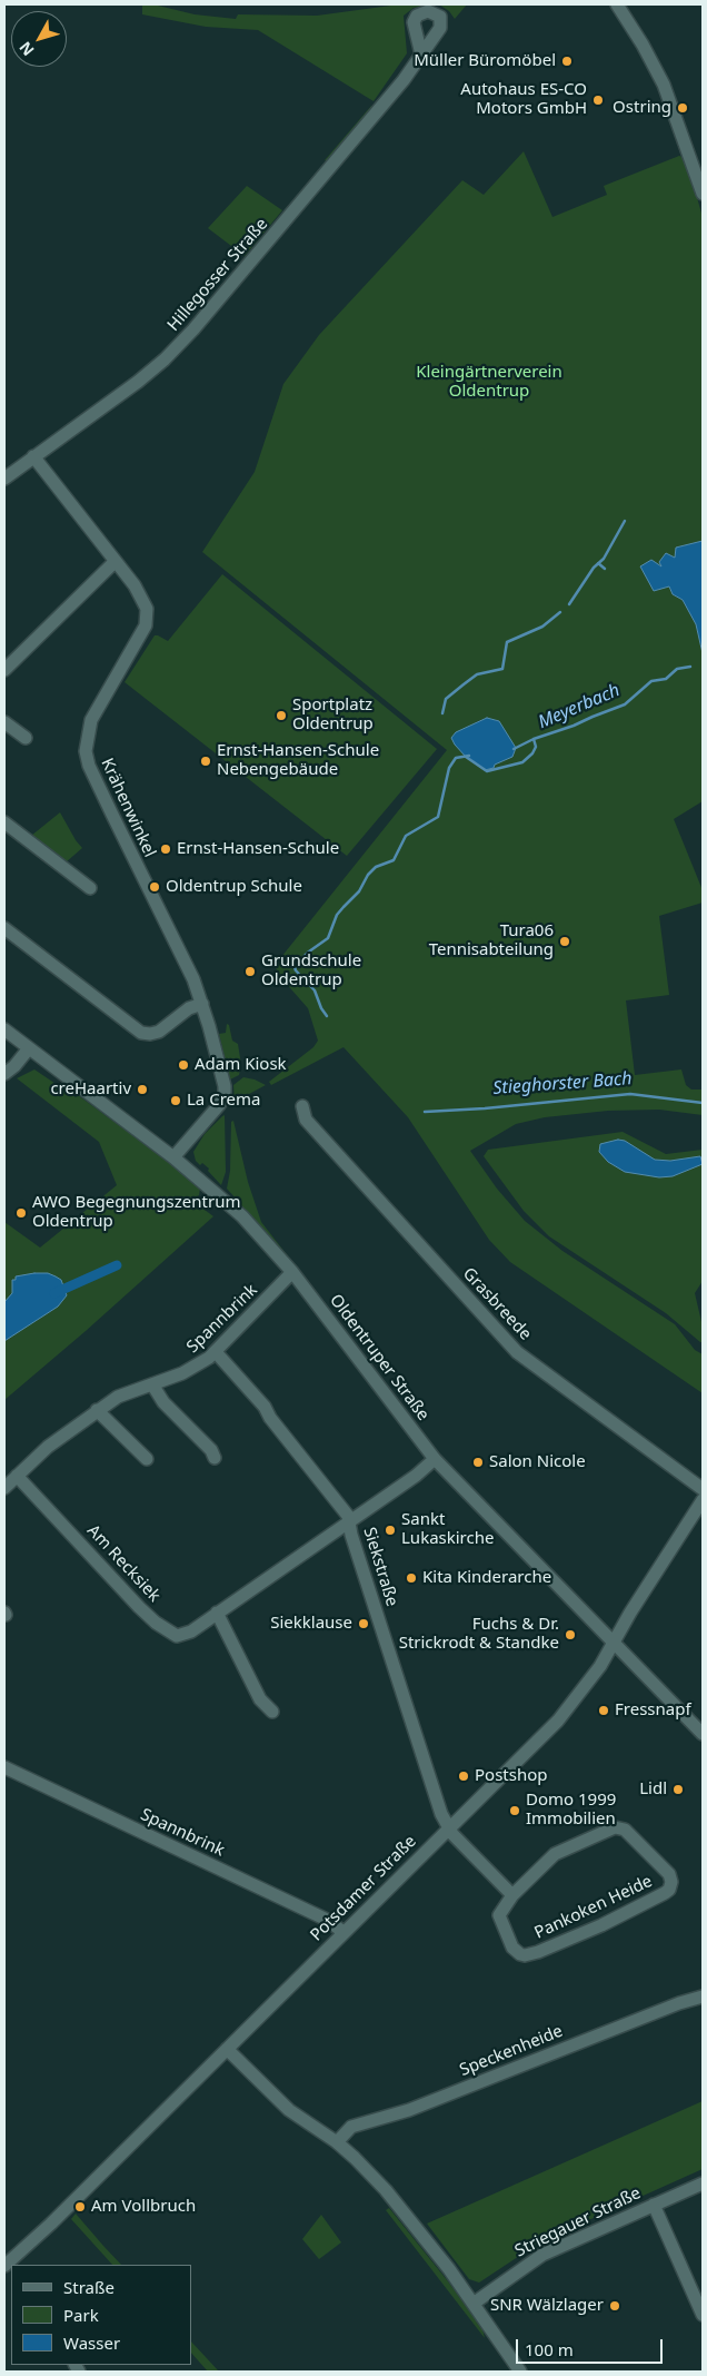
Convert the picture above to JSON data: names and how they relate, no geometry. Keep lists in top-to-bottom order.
{
  "streets": {
    "street": [
      "Hillegosser Straße",
      "Krähenwinkel",
      "Grasbreede",
      "Spannbrink",
      "Oldentruper Straße",
      "Am Recksiek",
      "Siekstraße",
      "Potsdamer Straße",
      "Pankoken Heide",
      "Speckenheide",
      "Striegauer Straße"
    ]
  },
  "crossings": [
    ["Hillegosser Straße", "Krähenwinkel"],
    ["Krähenwinkel", "Oldentruper Straße"],
    ["Spannbrink", "Oldentruper Straße"],
    ["Spannbrink", "Am Recksiek"],
    ["Spannbrink", "Siekstraße"],
    ["Spannbrink", "Potsdamer Straße"],
    ["Oldentruper Straße", "Am Recksiek"],
    ["Oldentruper Straße", "Potsdamer Straße"],
    ["Am Recksiek", "Siekstraße"],
    ["Siekstraße", "Potsdamer Straße"]
  ],
  "water": ["Meyerbach", "Stieghorster Bach"],
  "parks": ["Kleingärtnerverein Oldentrup"],
  "places": [
    "Müller Büromöbel",
    "Autohaus ES-CO Motors GmbH",
    "Ostring",
    "Sportplatz Oldentrup",
    "Ernst-Hansen-Schule Nebengebäude",
    "Ernst-Hansen-Schule",
    "Oldentrup Schule",
    "Tura06 Tennisabteilung",
    "Grundschule Oldentrup",
    "Adam Kiosk",
    "creHaartiv",
    "La Crema",
    "AWO Begegnungszentrum Oldentrup",
    "Salon Nicole",
    "Sankt Lukaskirche",
    "Kita Kinderarche",
    "Siekklause",
    "Fuchs & Dr. Strickrodt & Standke",
    "Fressnapf",
    "Postshop",
    "Lidl",
    "Domo 1999 Immobilien",
    "Am Vollbruch",
    "SNR Wälzlager"
  ],
  "legend": ["Straße", "Park", "Wasser"],
  "scale_bar": "100 m",
  "north": "bottom left"
}
